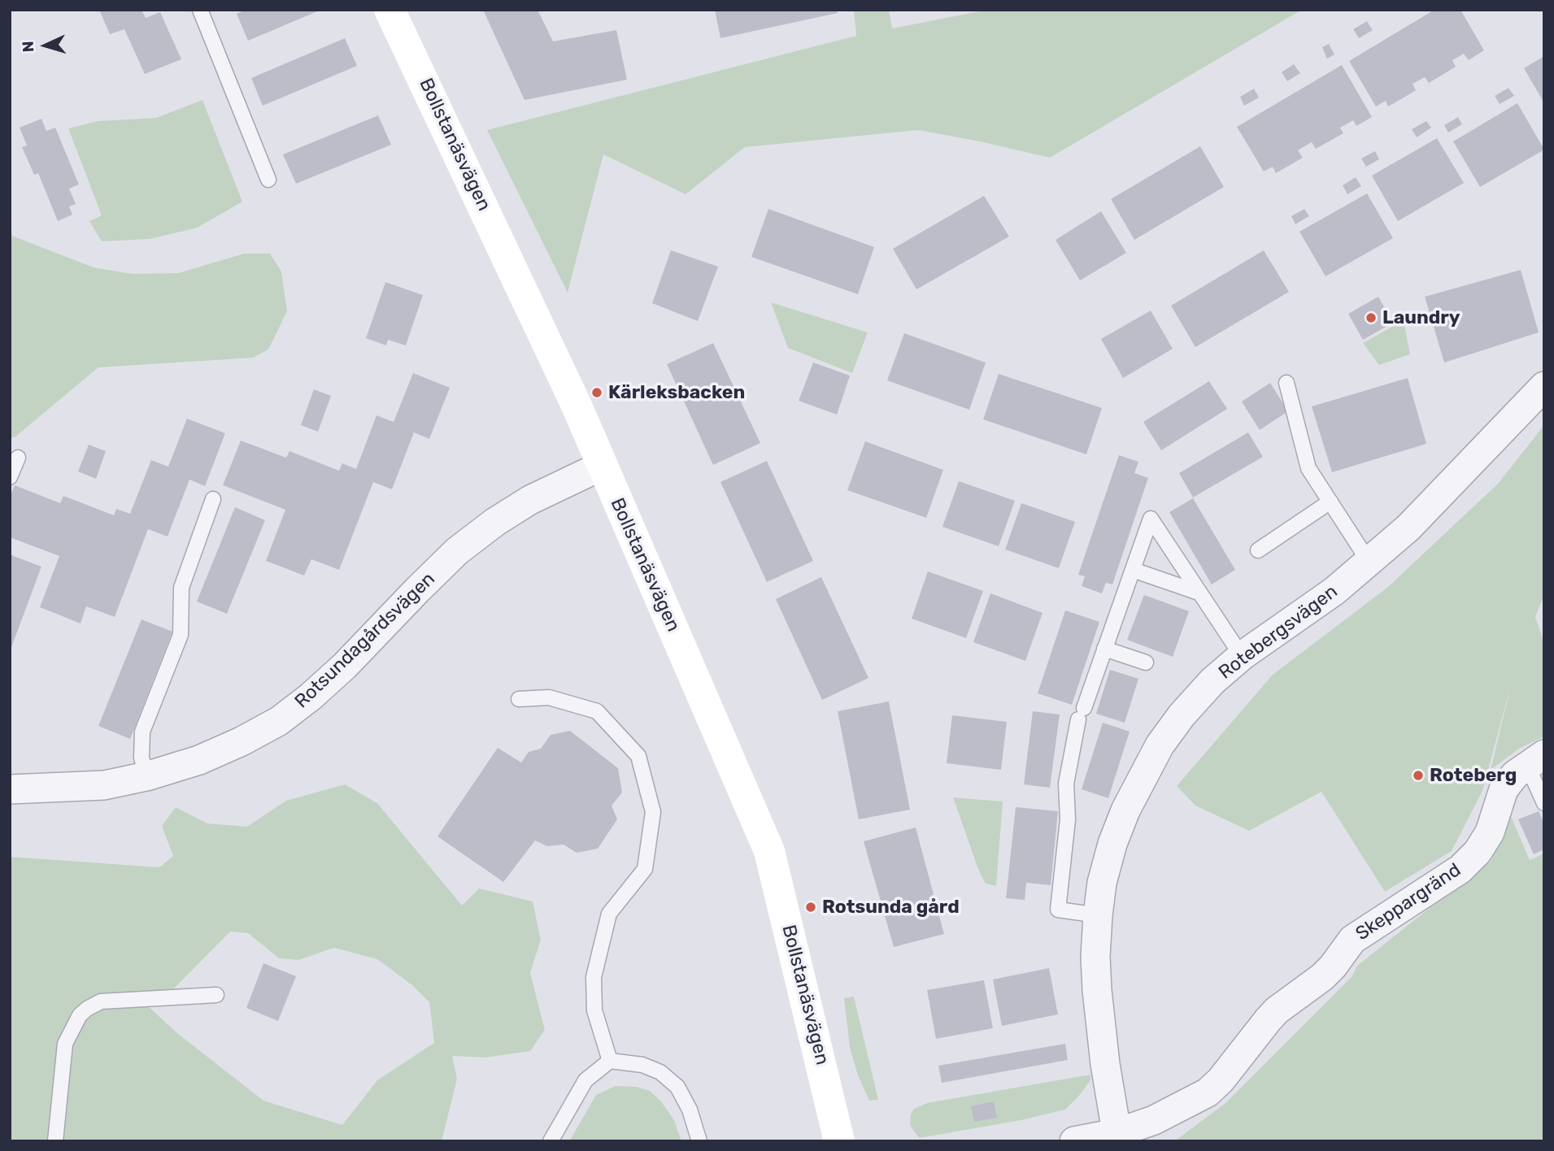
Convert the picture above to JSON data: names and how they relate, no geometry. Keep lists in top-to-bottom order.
{
  "streets": {
    "street": [
      "Bollstanäsvägen",
      "Rotebergsvägen",
      "Rotsundagårdsvägen",
      "Skeppargränd"
    ]
  },
  "crossings": [
    ["Bollstanäsvägen", "Rotsundagårdsvägen"],
    ["Rotebergsvägen", "Skeppargränd"]
  ],
  "places": [
    "Laundry",
    "Kärleksbacken",
    "Roteberg",
    "Rotsunda gård"
  ],
  "north": "left"
}
